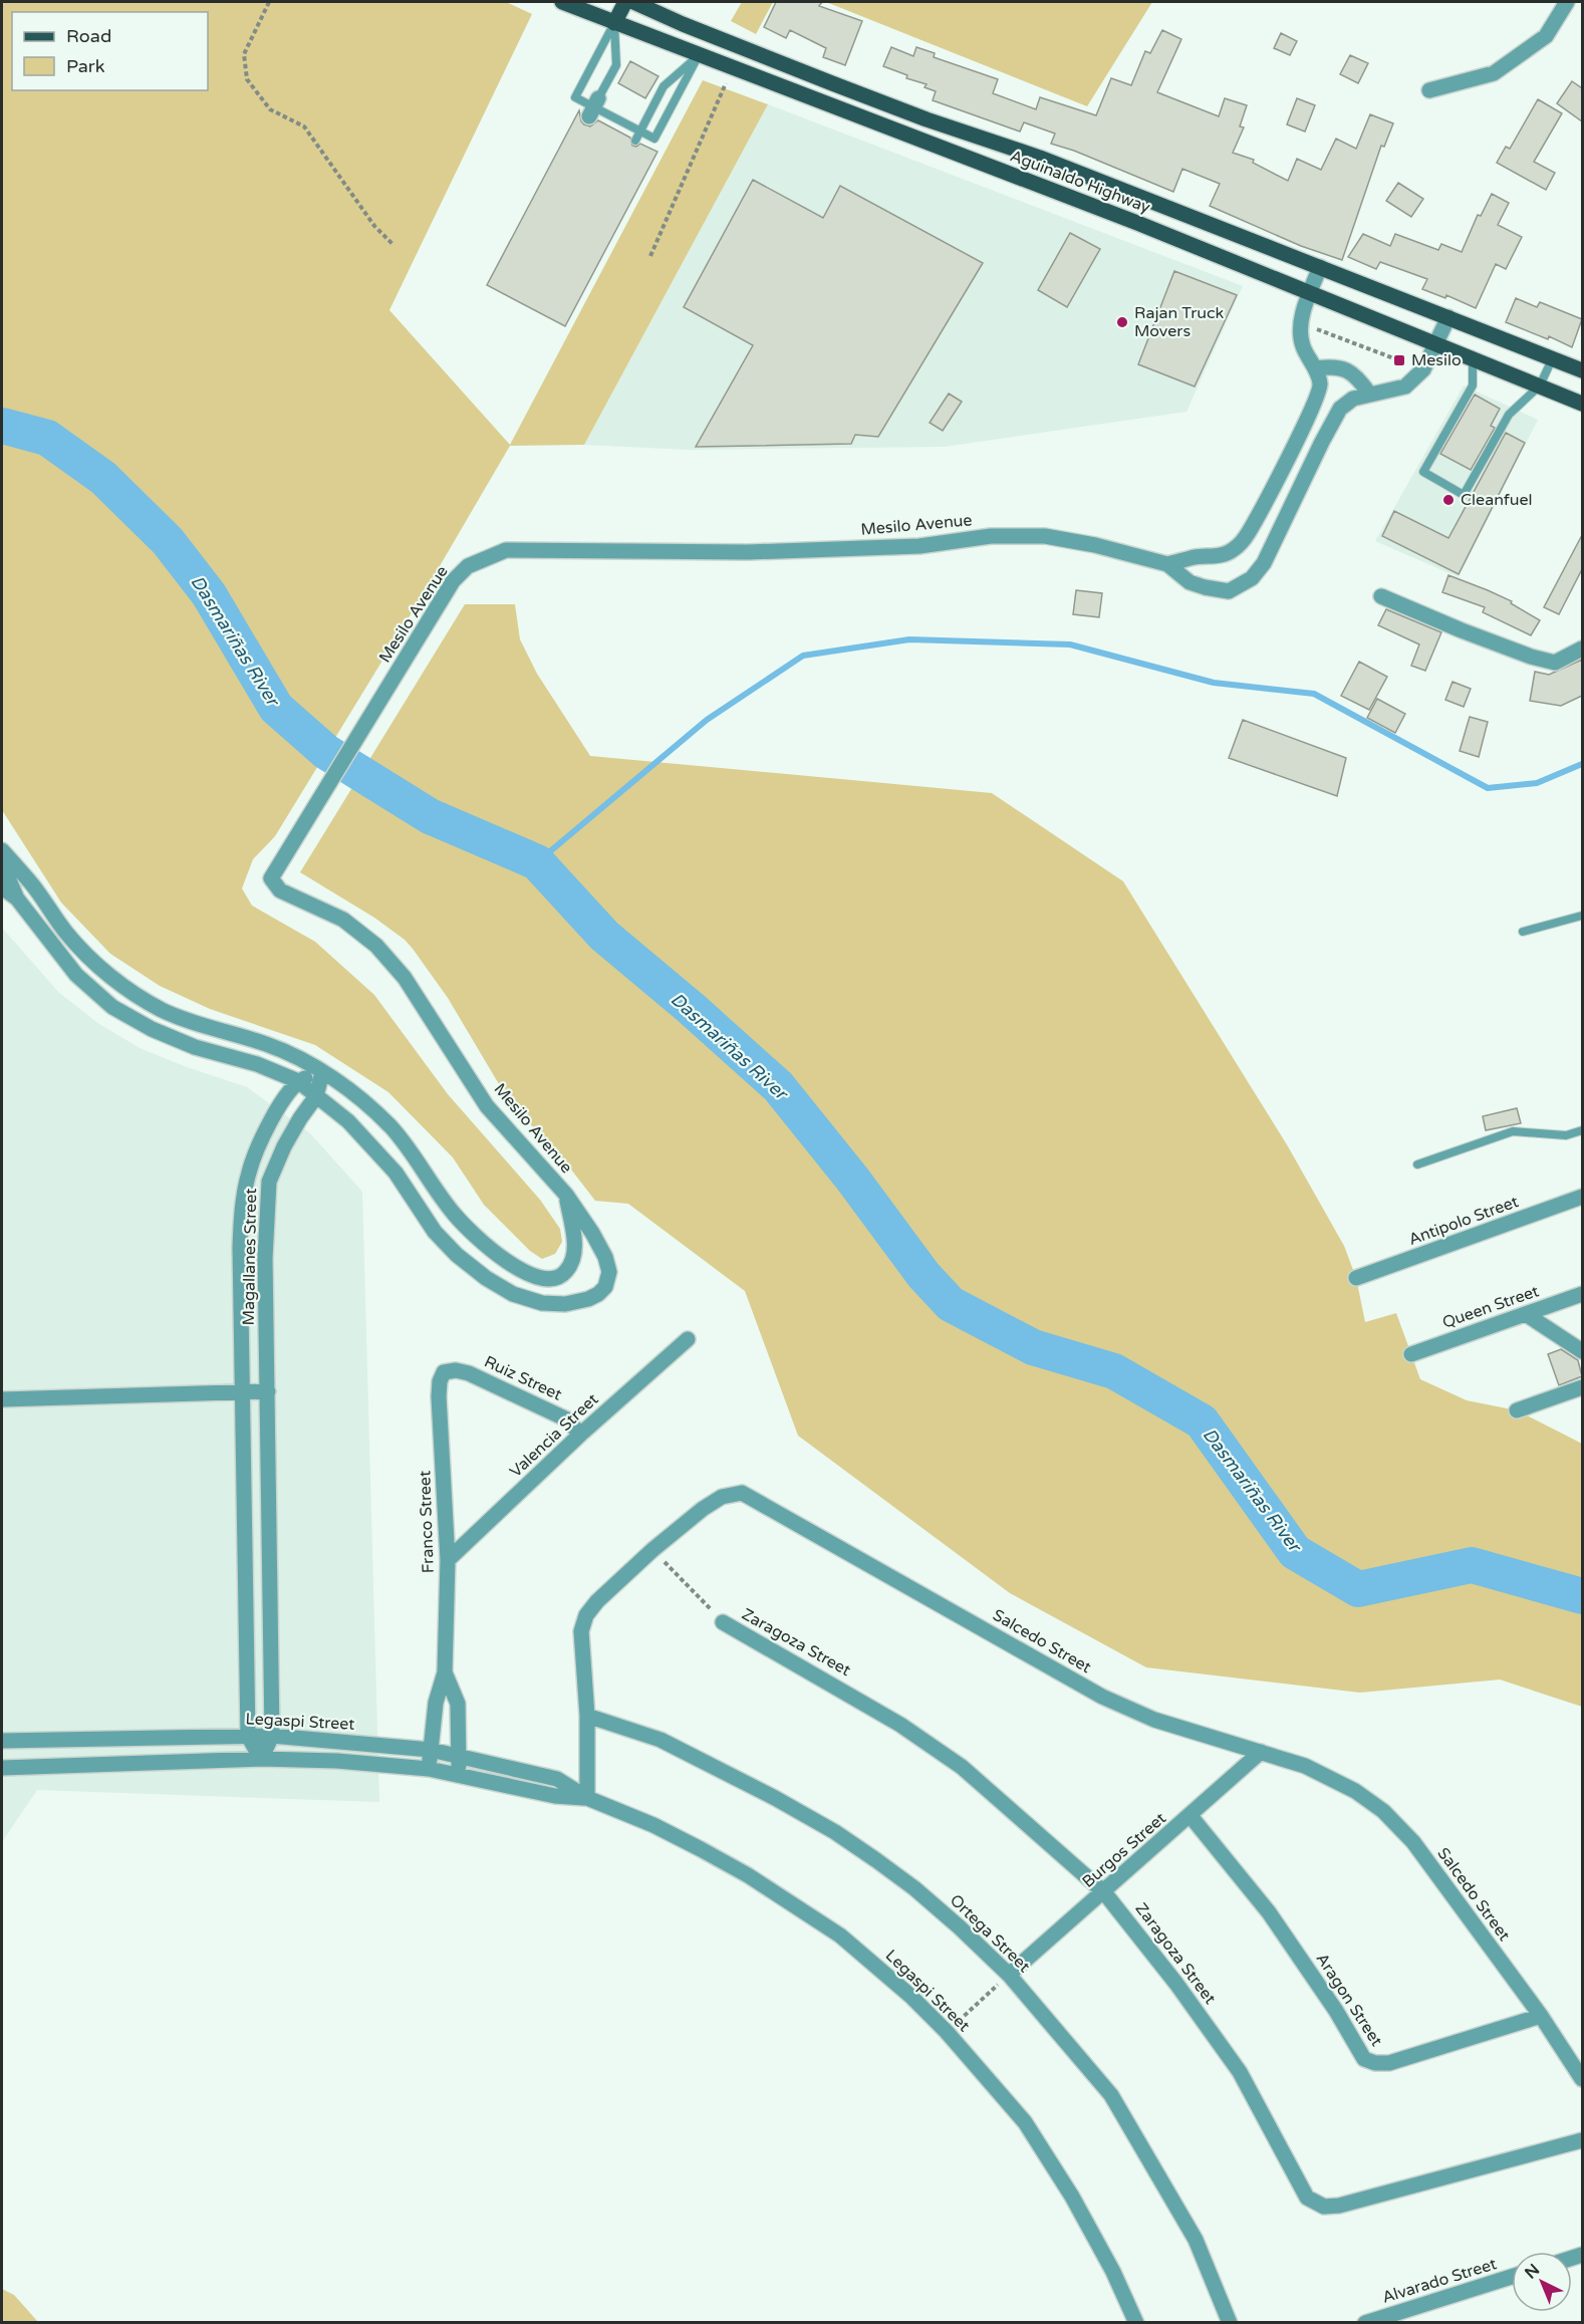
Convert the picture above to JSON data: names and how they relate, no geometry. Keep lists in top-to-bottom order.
{
  "streets": {
    "main road": ["Aguinaldo Highway"],
    "street": [
      "Mesilo Avenue",
      "Antipolo Street",
      "Magallanes Street",
      "Queen Street",
      "Ruiz Street",
      "Valencia Street",
      "Franco Street",
      "Salcedo Street",
      "Zaragoza Street",
      "Legaspi Street",
      "Burgos Street",
      "Ortega Street",
      "Aragon Street",
      "Alvarado Street"
    ]
  },
  "crossings": [
    ["Aguinaldo Highway", "Mesilo Avenue"],
    ["Mesilo Avenue", "Magallanes Street"],
    ["Magallanes Street", "Legaspi Street"],
    ["Ruiz Street", "Valencia Street"],
    ["Ruiz Street", "Franco Street"],
    ["Valencia Street", "Franco Street"],
    ["Franco Street", "Legaspi Street"],
    ["Salcedo Street", "Legaspi Street"],
    ["Salcedo Street", "Burgos Street"],
    ["Salcedo Street", "Ortega Street"],
    ["Salcedo Street", "Aragon Street"],
    ["Zaragoza Street", "Burgos Street"],
    ["Burgos Street", "Ortega Street"],
    ["Burgos Street", "Aragon Street"]
  ],
  "water": ["Dasmariñas River"],
  "places": {
    "other": ["Rajan Truck Movers", "Cleanfuel"],
    "transit": ["Mesilo"]
  },
  "legend": ["Road", "Park"],
  "north": "top left"
}
